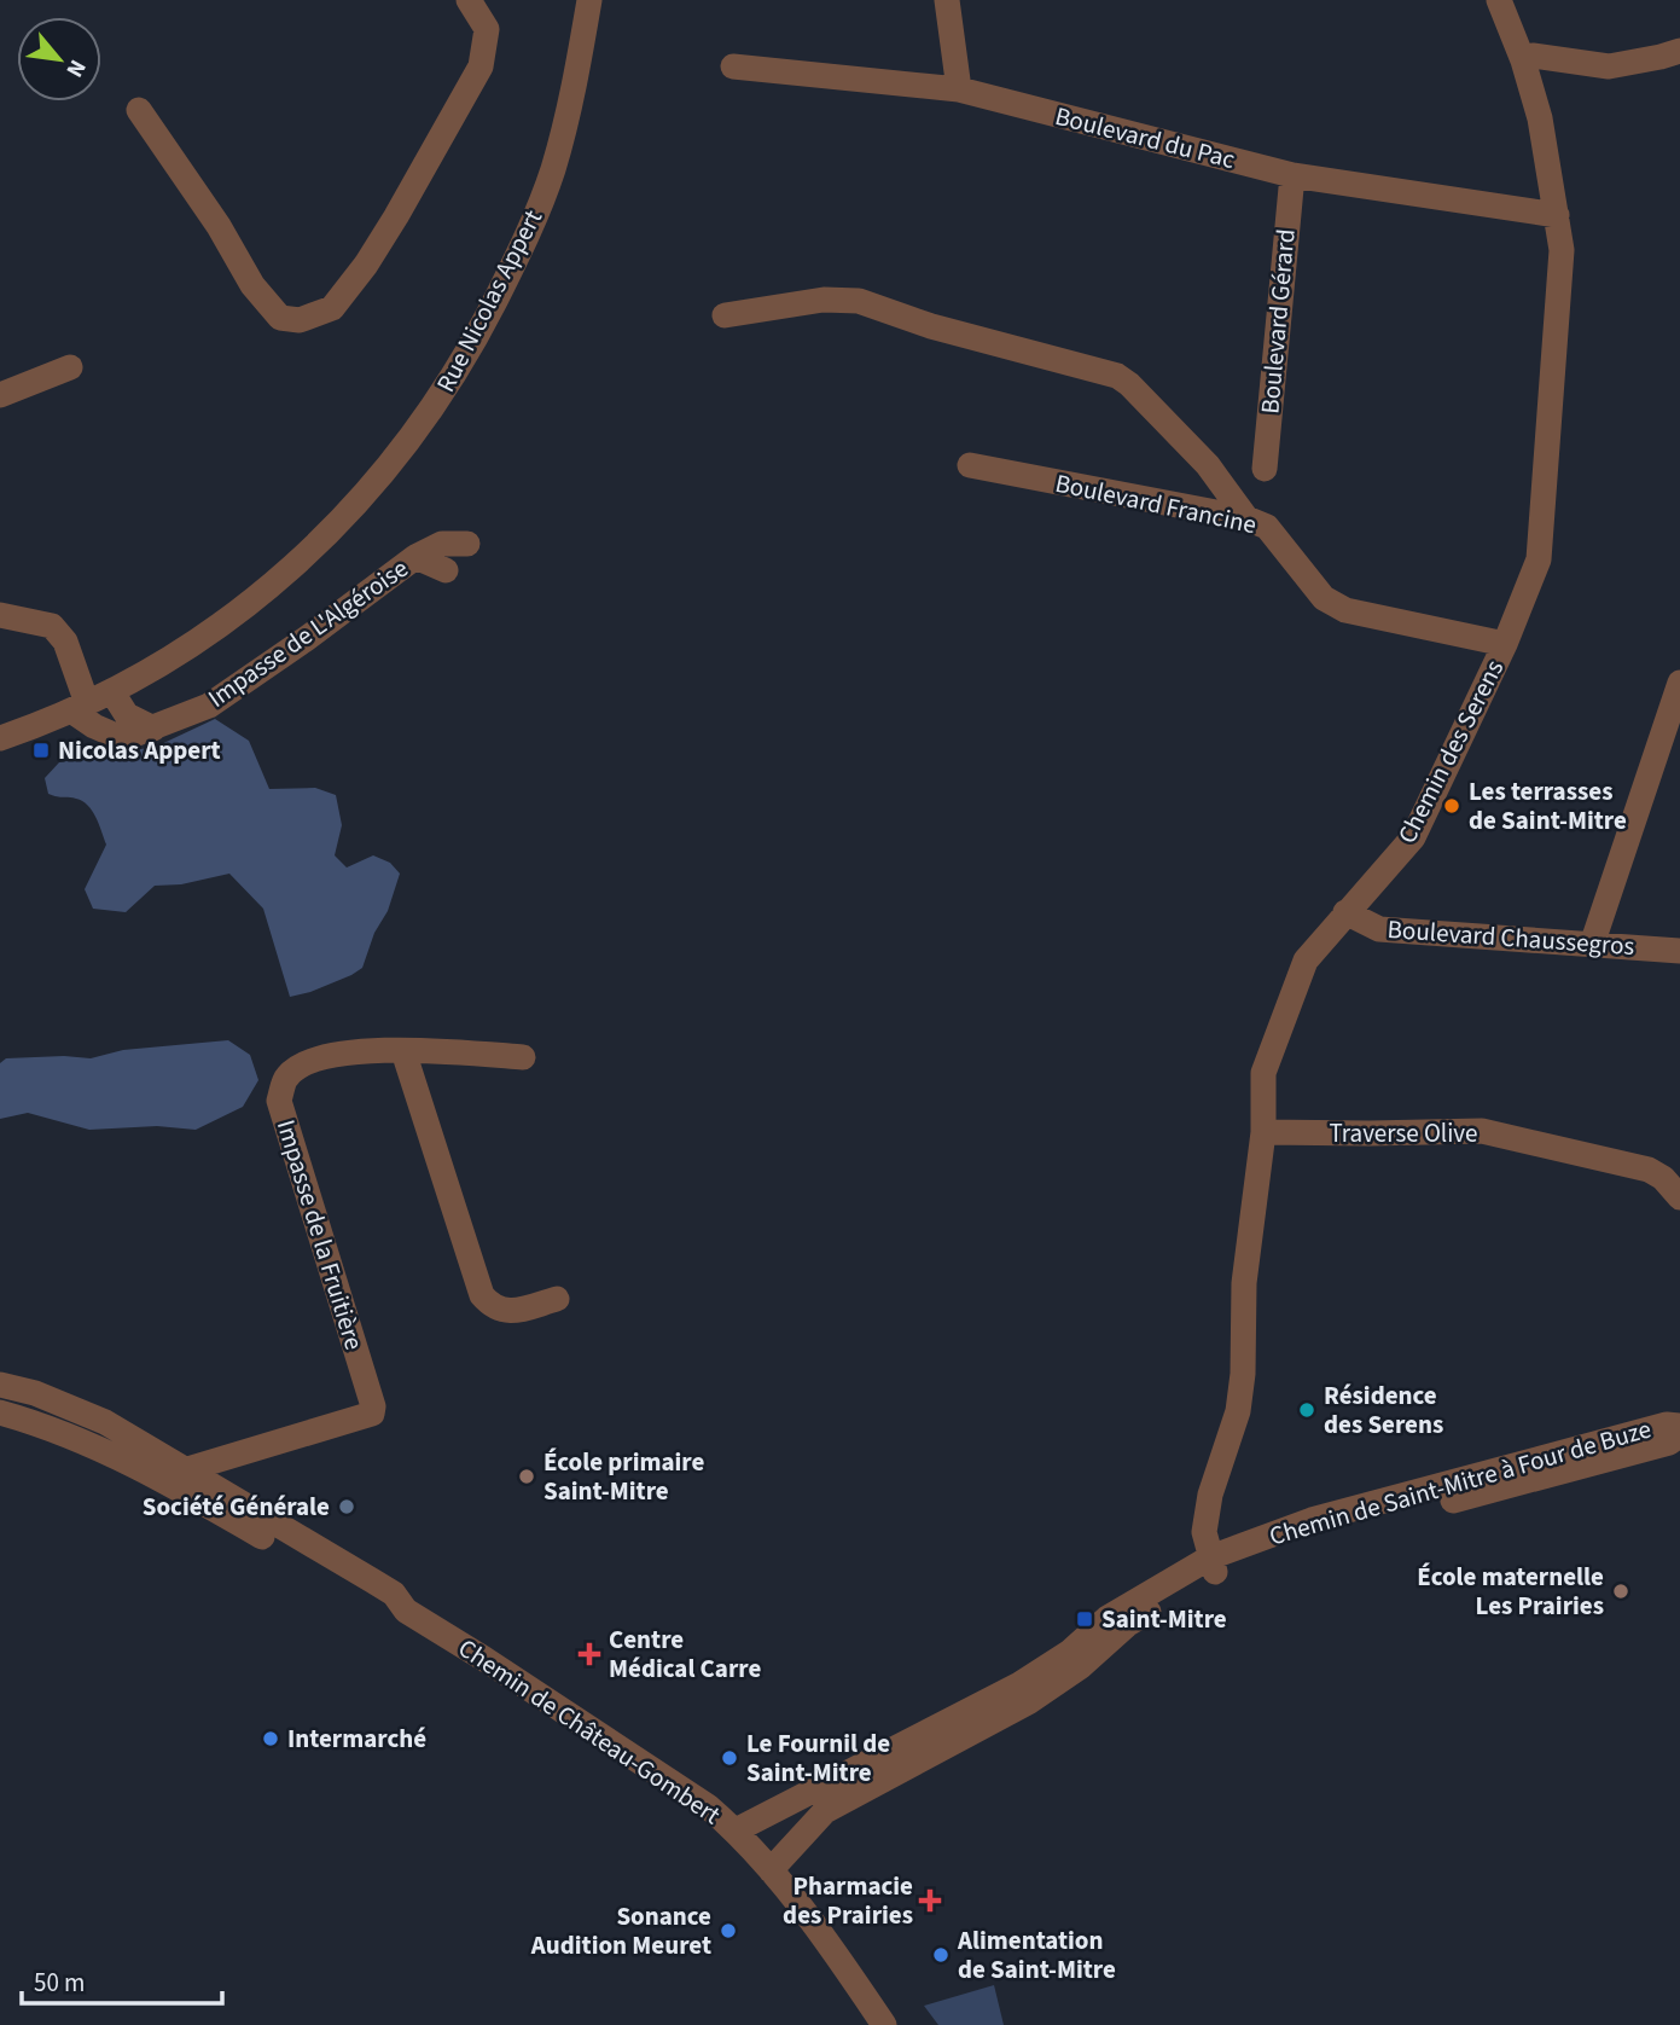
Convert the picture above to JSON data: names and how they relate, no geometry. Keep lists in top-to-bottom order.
{
  "streets": {
    "street": [
      "Boulevard du Pac",
      "Rue Nicolas Appert",
      "Boulevard Gérard",
      "Boulevard Francine",
      "Impasse de L'Algéroise",
      "Chemin des Serens",
      "Boulevard Chaussegros",
      "Traverse Olive",
      "Impasse de la Fruitière",
      "Chemin de Saint-Mitre à Four de Buze",
      "Chemin de Château-Gombert"
    ]
  },
  "crossings": [
    ["Boulevard du Pac", "Boulevard Gérard"],
    ["Boulevard du Pac", "Chemin des Serens"],
    ["Rue Nicolas Appert", "Impasse de L'Algéroise"],
    ["Boulevard Francine", "Chemin des Serens"],
    ["Chemin des Serens", "Boulevard Chaussegros"],
    ["Chemin des Serens", "Traverse Olive"],
    ["Chemin des Serens", "Chemin de Saint-Mitre à Four de Buze"],
    ["Impasse de la Fruitière", "Chemin de Château-Gombert"],
    ["Chemin de Saint-Mitre à Four de Buze", "Chemin de Château-Gombert"]
  ],
  "places": {
    "transit": ["Nicolas Appert", "Saint-Mitre"],
    "other": [
      "Les terrasses de Saint-Mitre",
      "Résidence des Serens",
      "École primaire Saint-Mitre",
      "Société Générale",
      "École maternelle Les Prairies",
      "Intermarché",
      "Le Fournil de Saint-Mitre",
      "Sonance Audition Meuret",
      "Alimentation de Saint-Mitre"
    ],
    "health": ["Centre Médical Carre", "Pharmacie des Prairies"]
  },
  "scale_bar": "50 m",
  "north": "bottom right"
}
